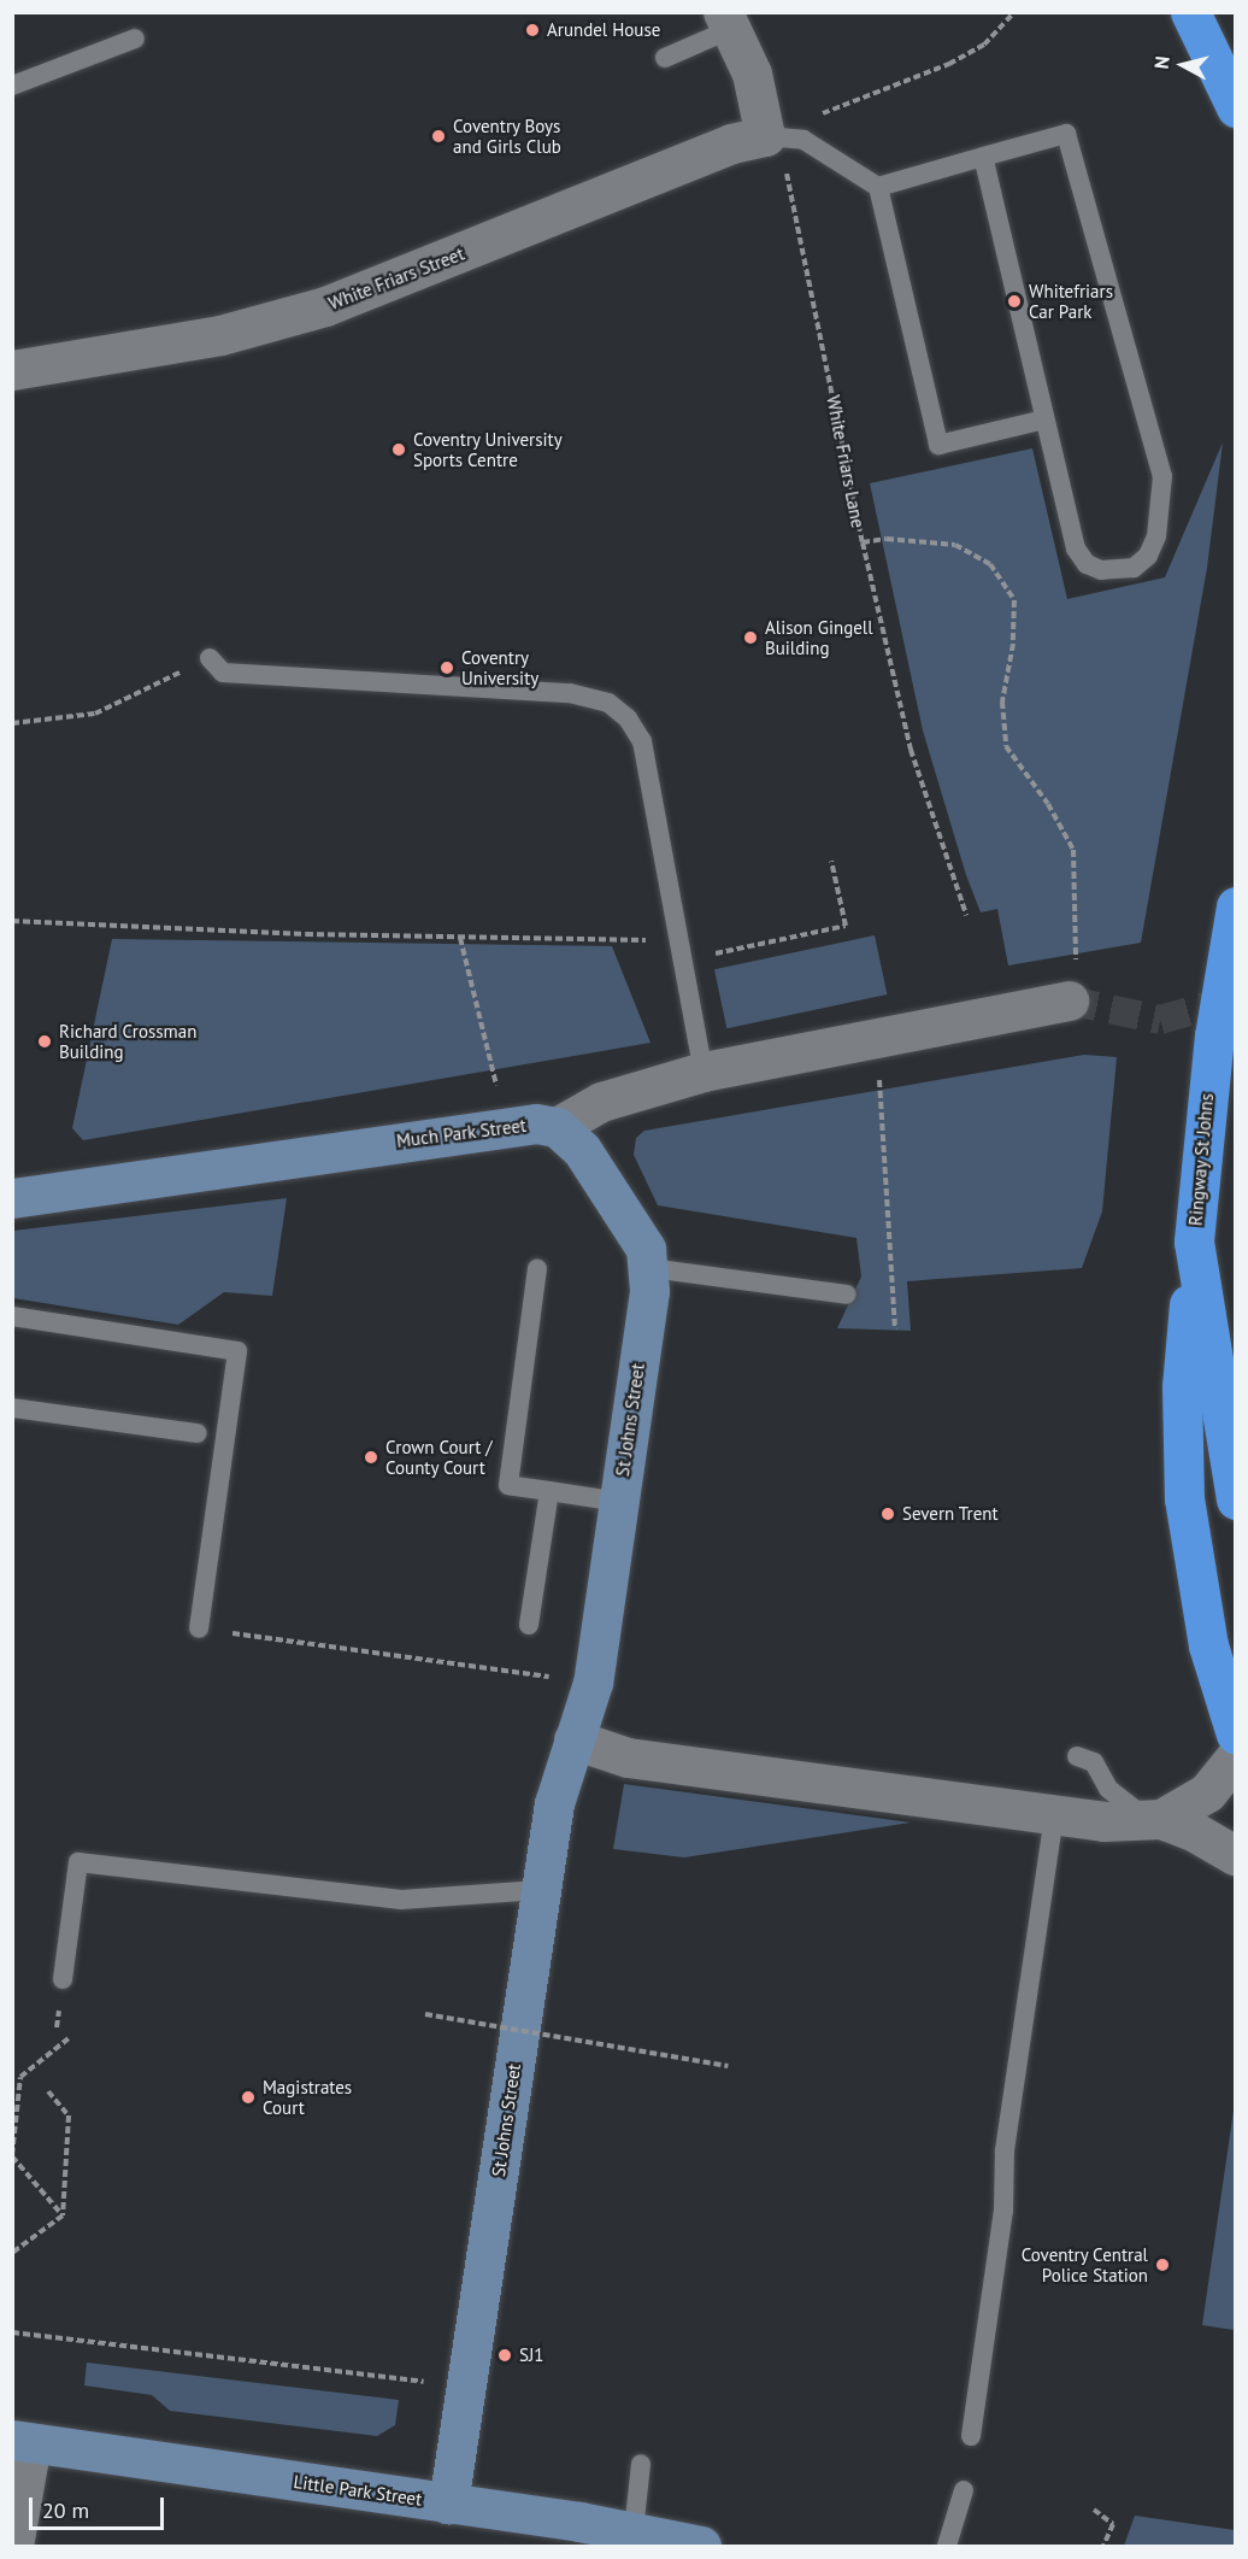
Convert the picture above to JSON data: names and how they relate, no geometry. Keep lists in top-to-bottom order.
{
  "streets": {
    "highway": ["Ringway St Johns"],
    "main road": ["Much Park Street", "St Johns Street", "Little Park Street"],
    "street": ["White Friars Street"],
    "path": ["White Friars Lane"]
  },
  "crossings": [
    ["White Friars Street", "White Friars Lane"],
    ["Much Park Street", "St Johns Street"],
    ["St Johns Street", "Little Park Street"]
  ],
  "places": [
    "Arundel House",
    "Coventry Boys and Girls Club",
    "Whitefriars Car Park",
    "Coventry University Sports Centre",
    "Alison Gingell Building",
    "Coventry University",
    "Richard Crossman Building",
    "Crown Court / County Court",
    "Severn Trent",
    "Magistrates Court",
    "Coventry Central Police Station",
    "SJ1"
  ],
  "scale_bar": "20 m",
  "north": "left"
}
